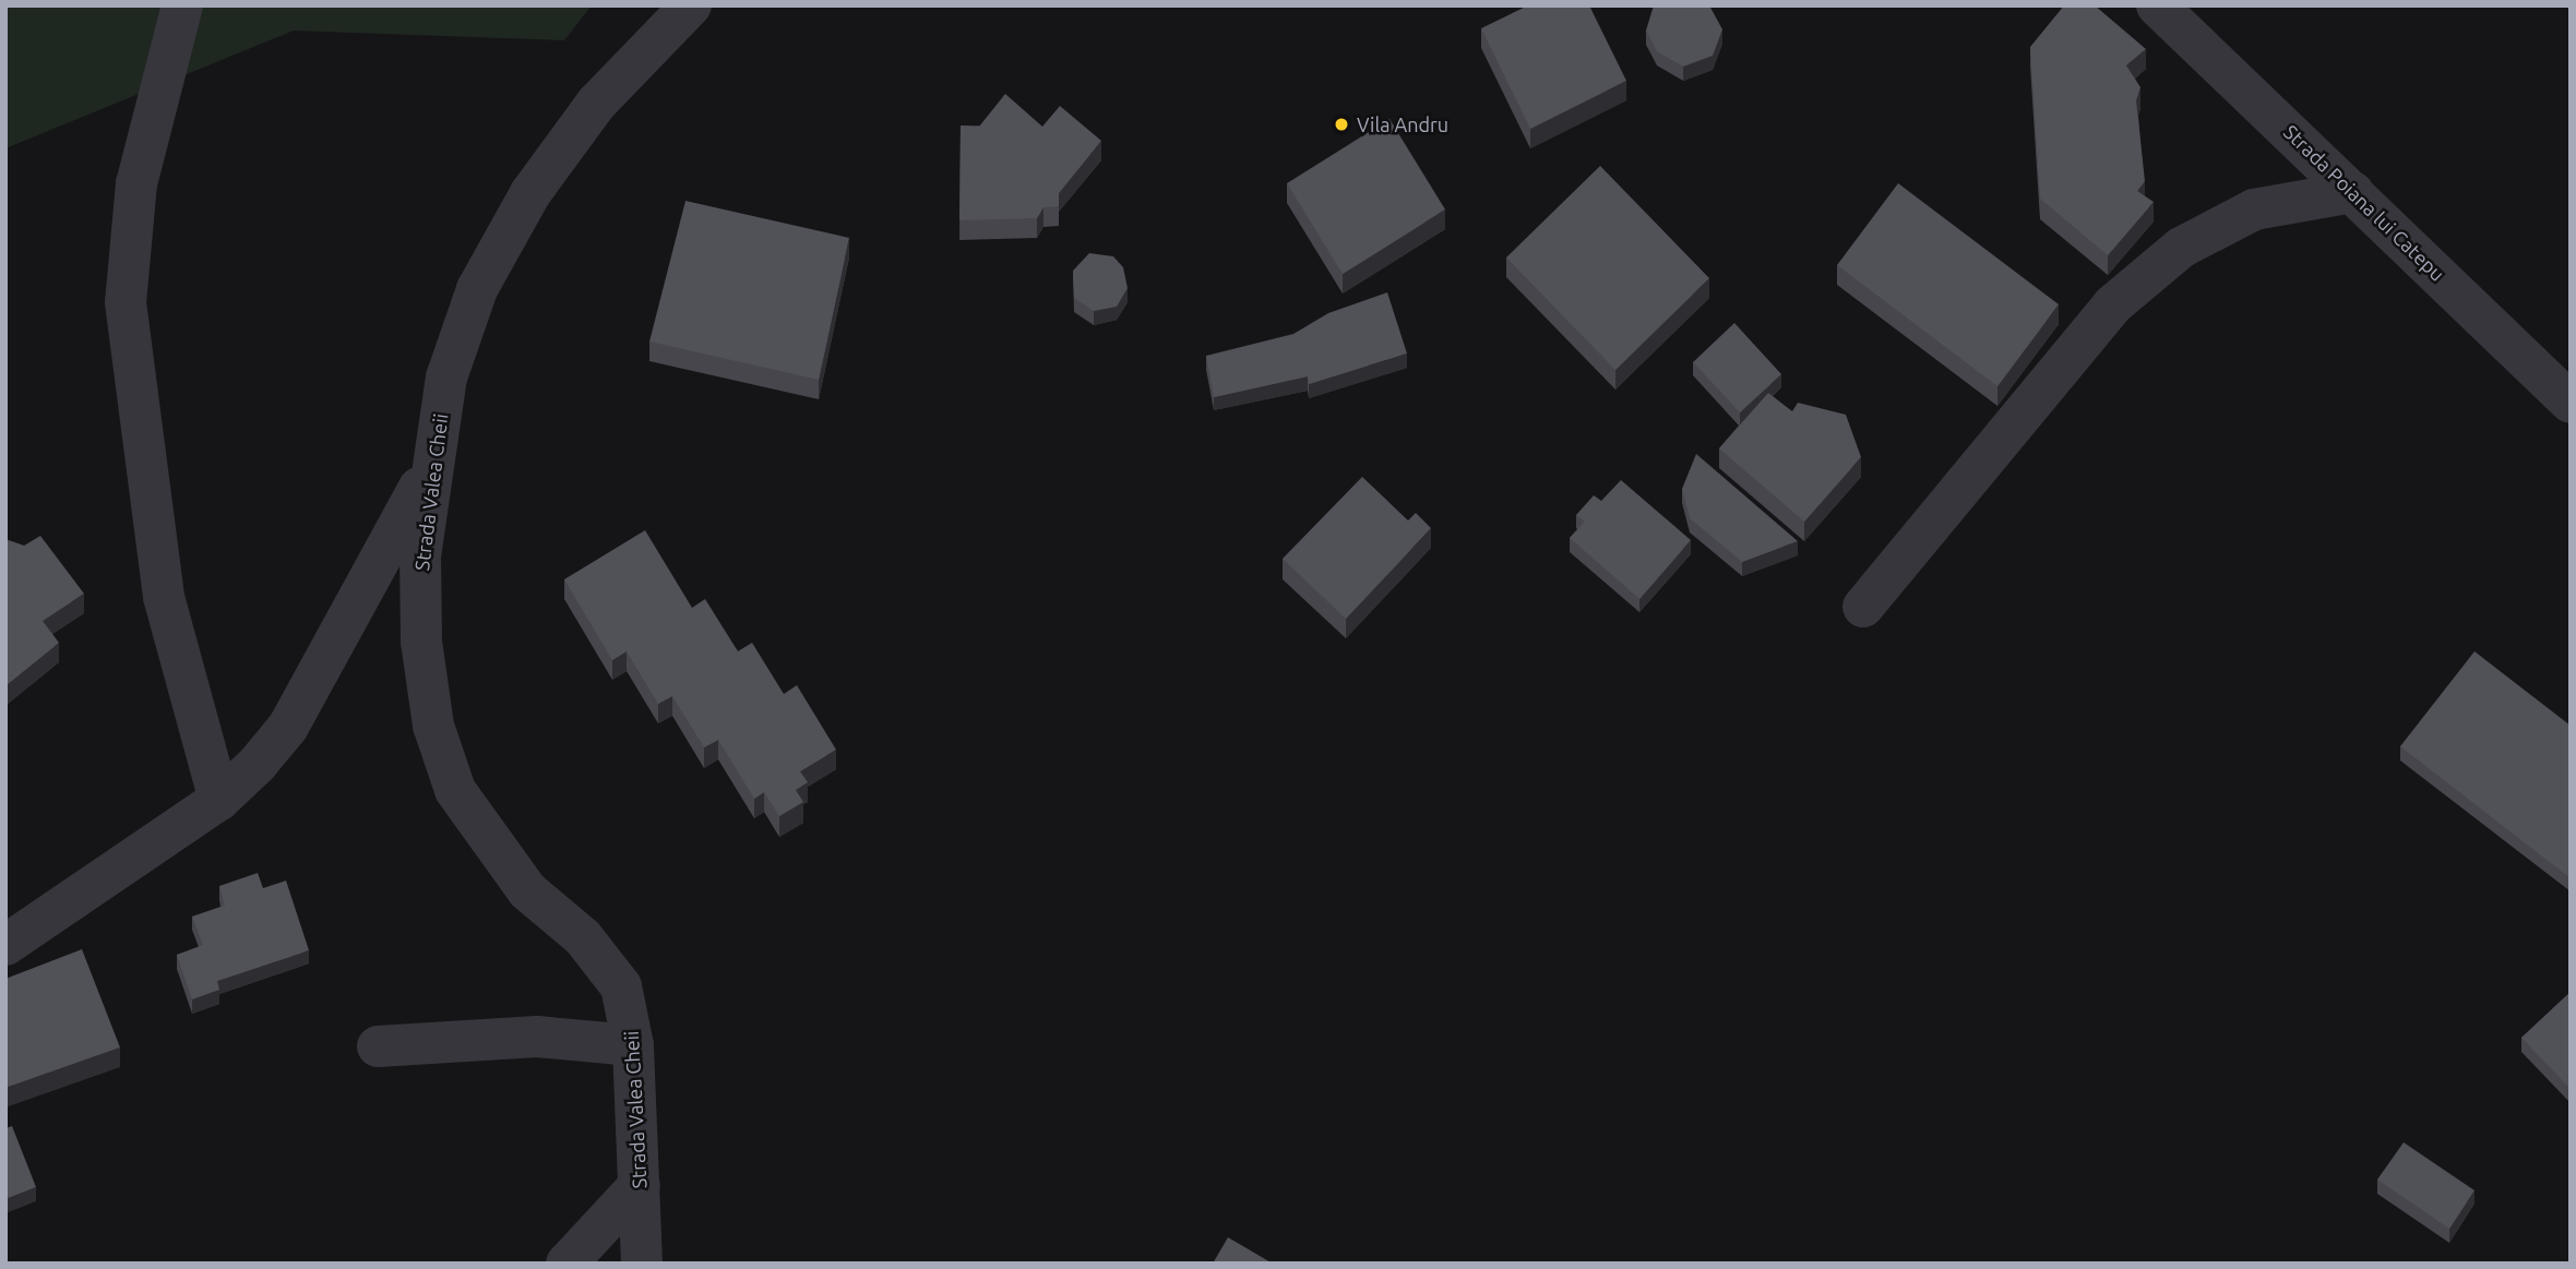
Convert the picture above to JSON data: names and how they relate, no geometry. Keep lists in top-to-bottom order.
{
  "streets": {
    "street": ["Strada Poiana lui Catepu", "Strada Valea Cheii"]
  },
  "places": ["Vila Andru"]
}
